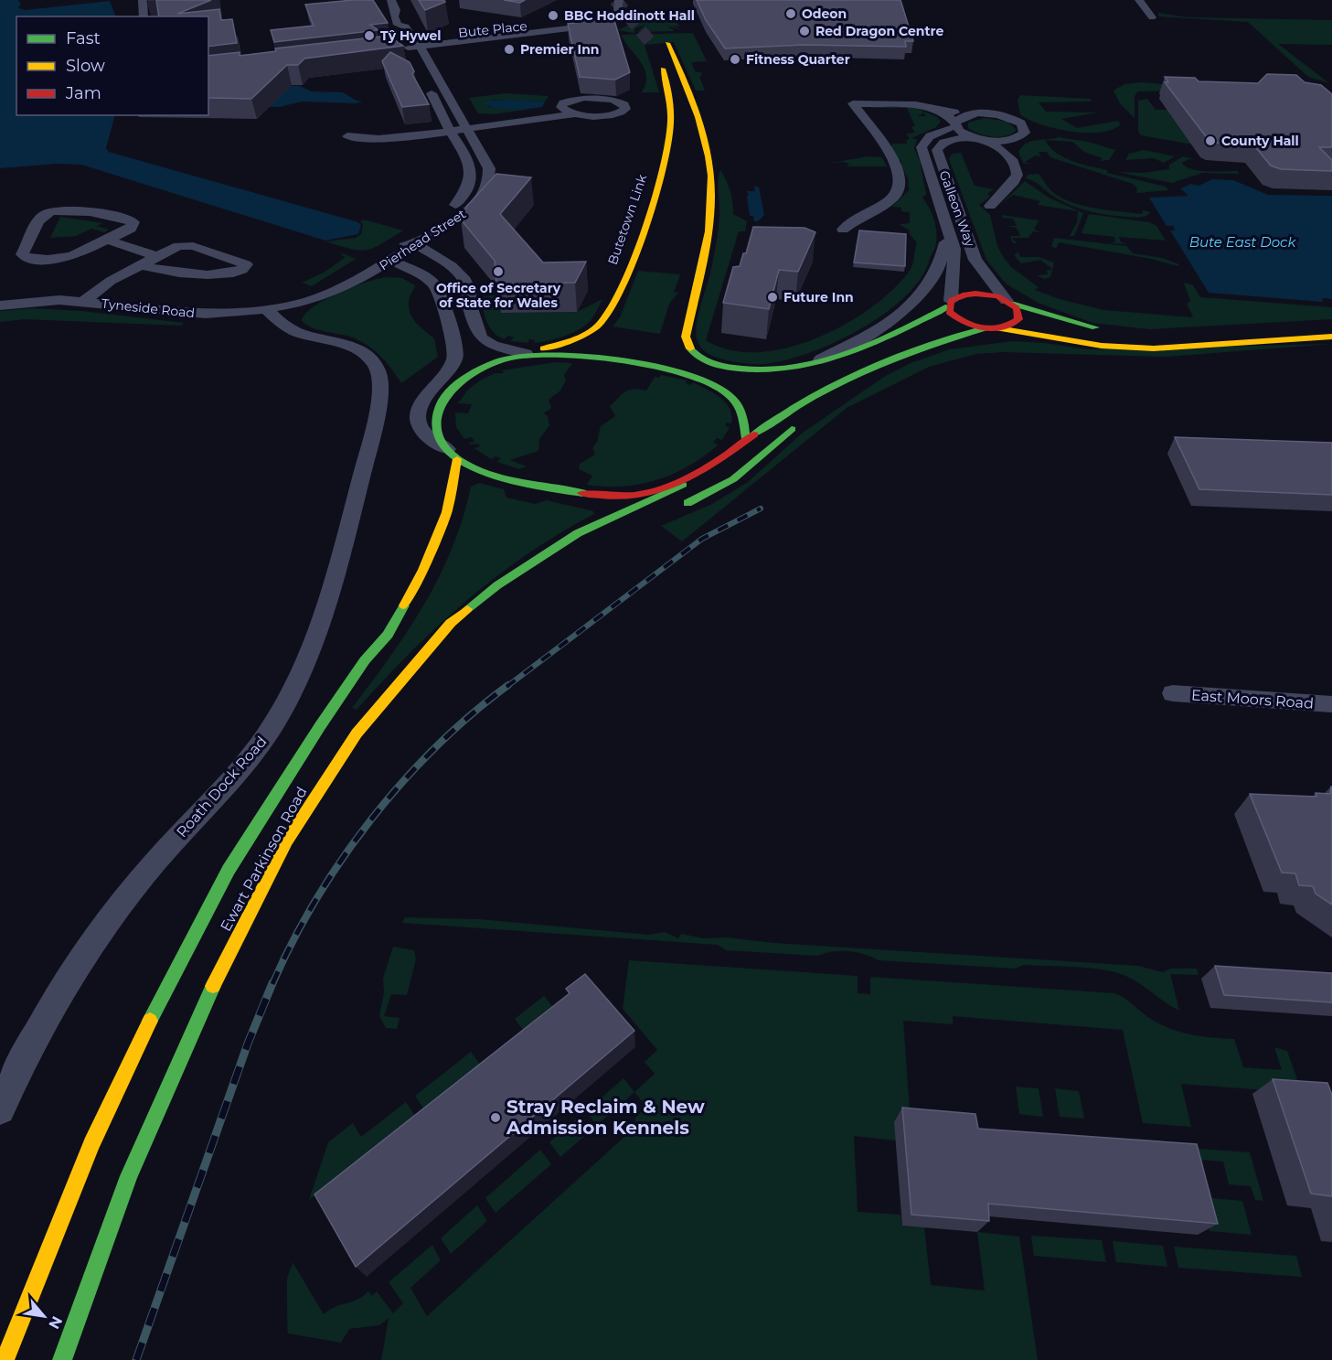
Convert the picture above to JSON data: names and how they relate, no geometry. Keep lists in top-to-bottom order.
{
  "streets": {
    "main road": ["Butetown Link", "Ewart Parkinson Road"],
    "street": [
      "Bute Place",
      "Galleon Way",
      "Pierhead Street",
      "Tyneside Road",
      "East Moors Road",
      "Roath Dock Road"
    ]
  },
  "crossings": [
    ["Bute Place", "Pierhead Street"],
    ["Butetown Link", "Ewart Parkinson Road"],
    ["Pierhead Street", "Tyneside Road"],
    ["Tyneside Road", "Roath Dock Road"]
  ],
  "water": ["Bute East Dock"],
  "places": [
    "Odeon",
    "BBC Hoddinott Hall",
    "Red Dragon Centre",
    "Tŷ Hywel",
    "Premier Inn",
    "Fitness Quarter",
    "County Hall",
    "Office of Secretary of State for Wales",
    "Future Inn",
    "Stray Reclaim & New Admission Kennels"
  ],
  "legend": ["Fast", "Slow", "Jam"],
  "north": "bottom right"
}
